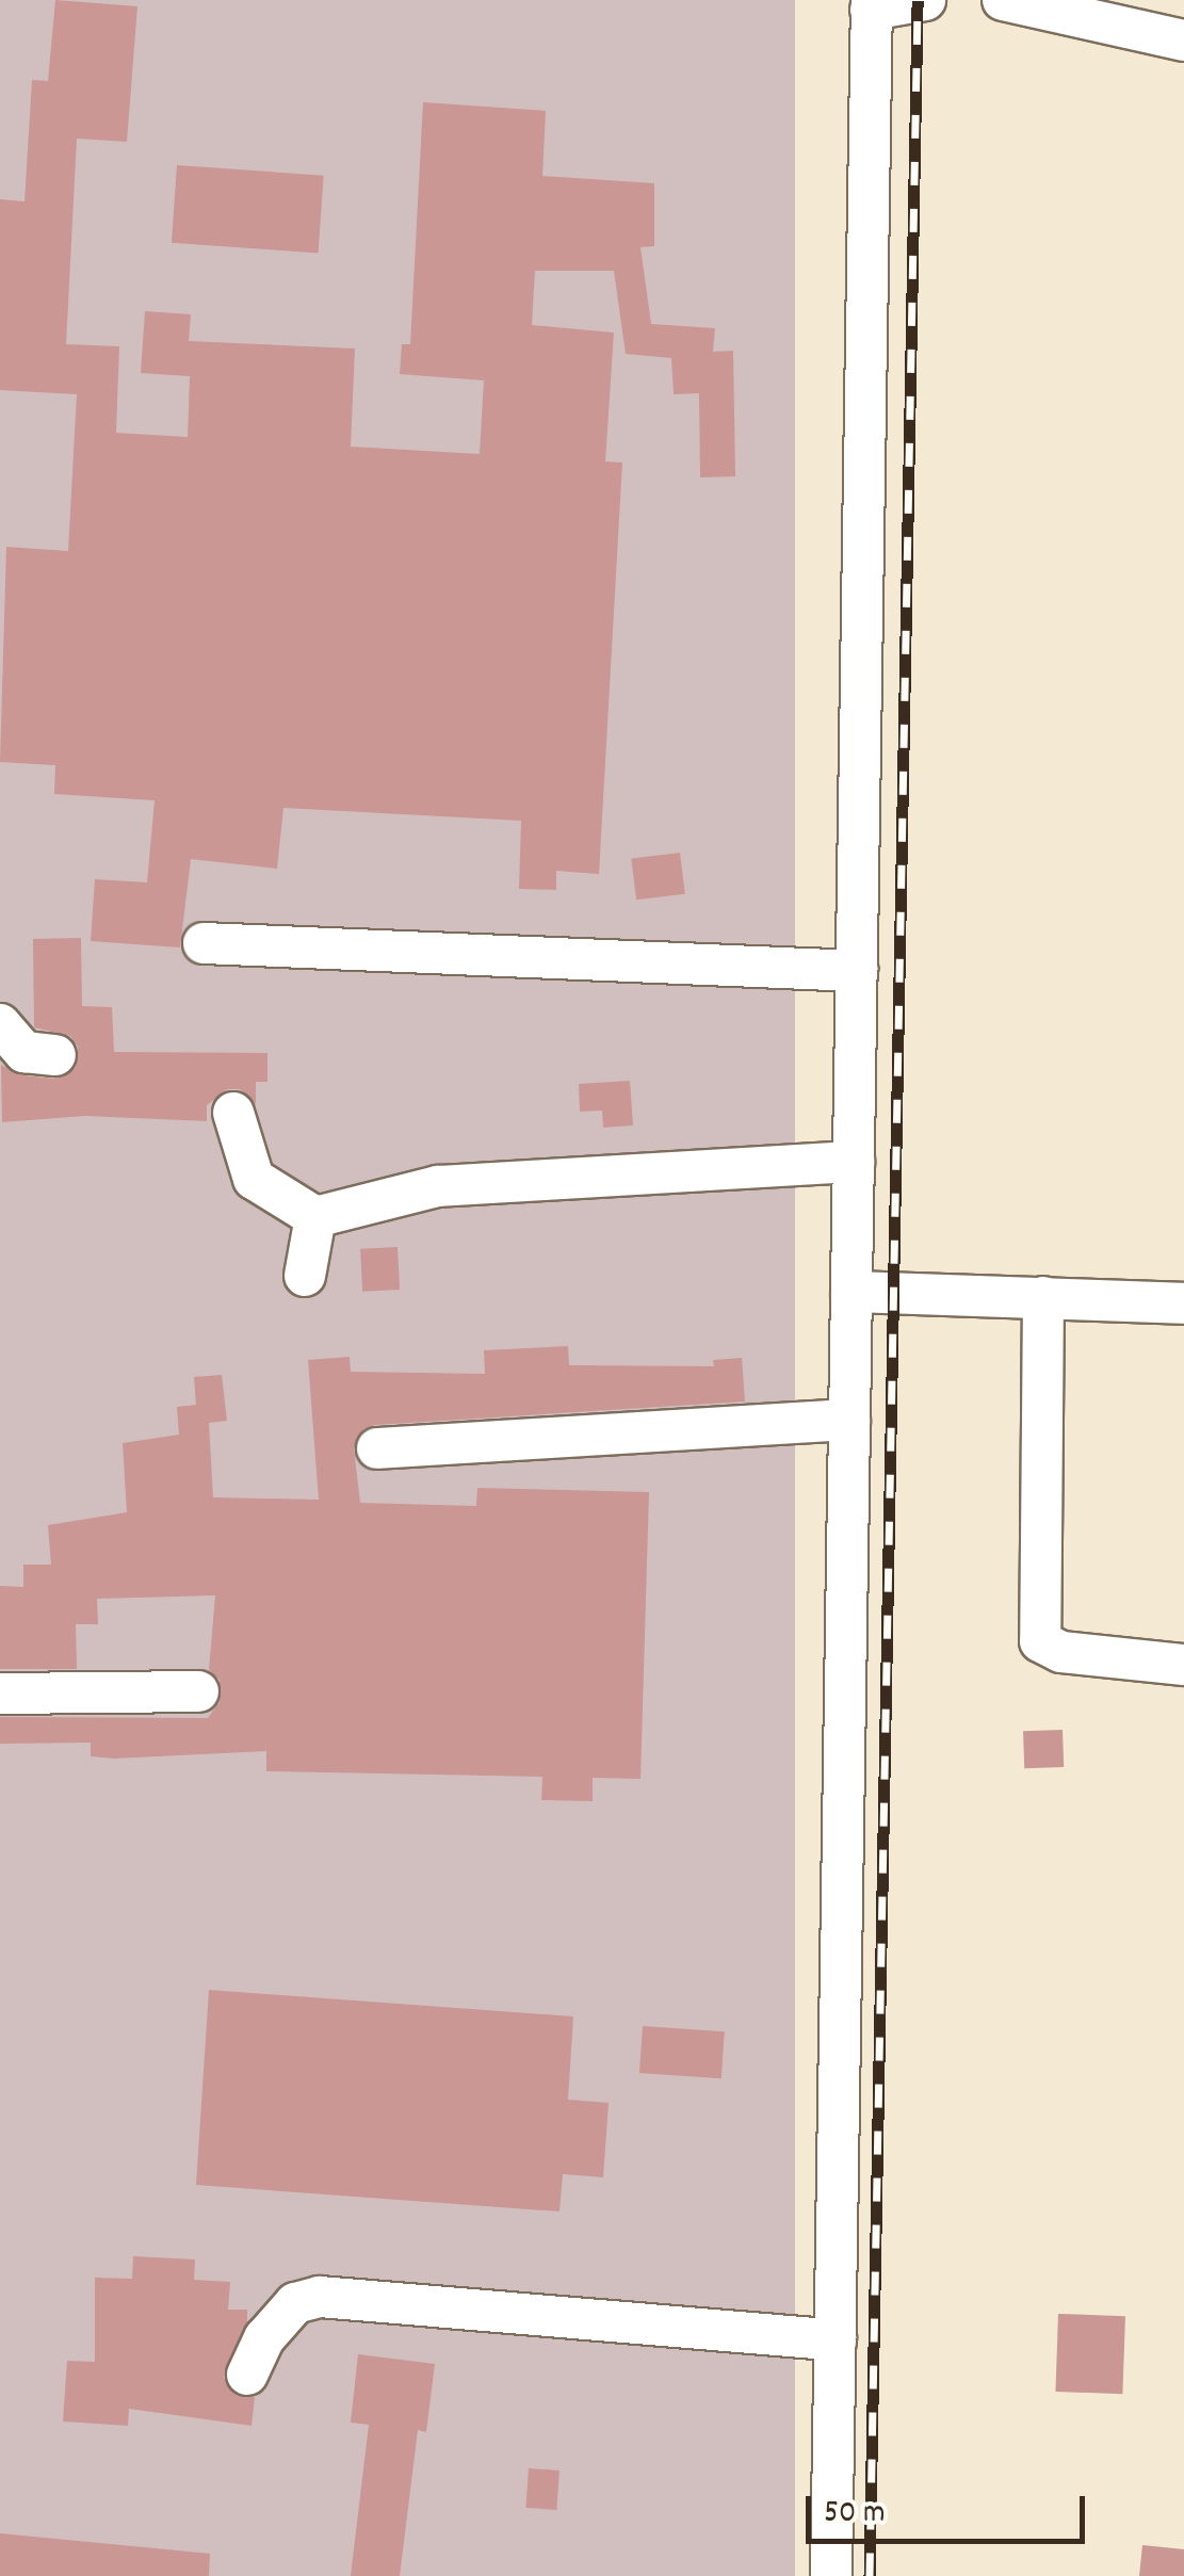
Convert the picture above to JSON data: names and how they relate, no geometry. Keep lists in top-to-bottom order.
{
  "scale_bar": "50 m"
}
